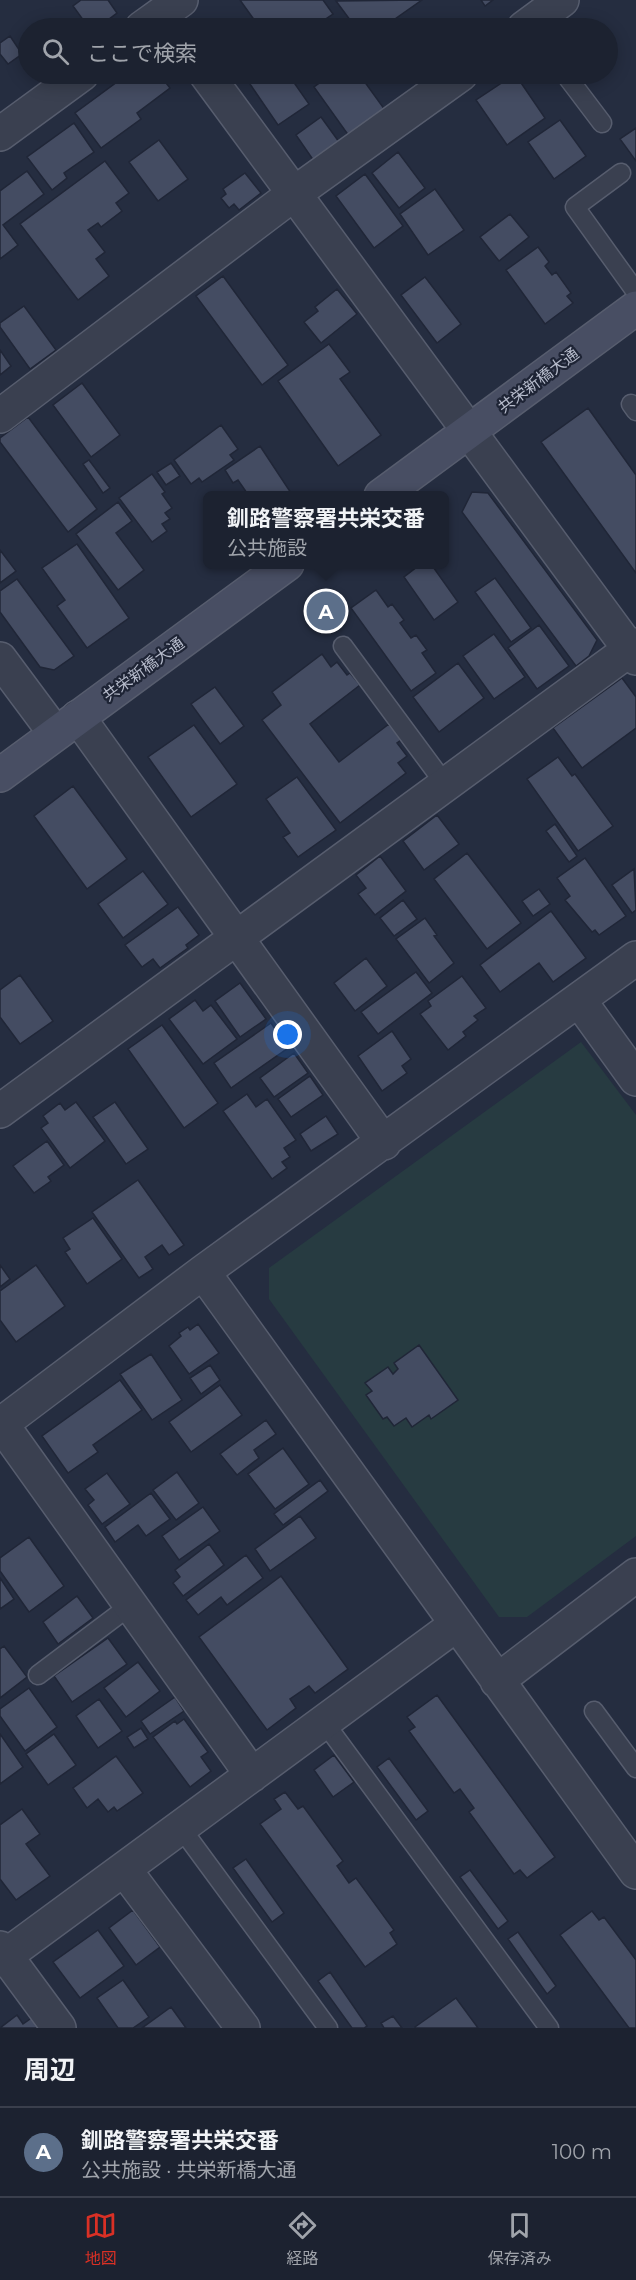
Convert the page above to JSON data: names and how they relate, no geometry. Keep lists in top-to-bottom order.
{
  "streets": {
    "street": ["共栄新橋大通"]
  },
  "page": {
    "search": "ここで検索",
    "popup": ["釧路警察署共栄交番", "公共施設"],
    "pins": "A",
    "heading": "周辺",
    "list": [
      {
        "mark": "A",
        "name": "釧路警察署共栄交番",
        "note": "公共施設 · 共栄新橋大通",
        "value": "100 m"
      }
    ],
    "nav": ["地図", "経路", "保存済み"]
  }
}
